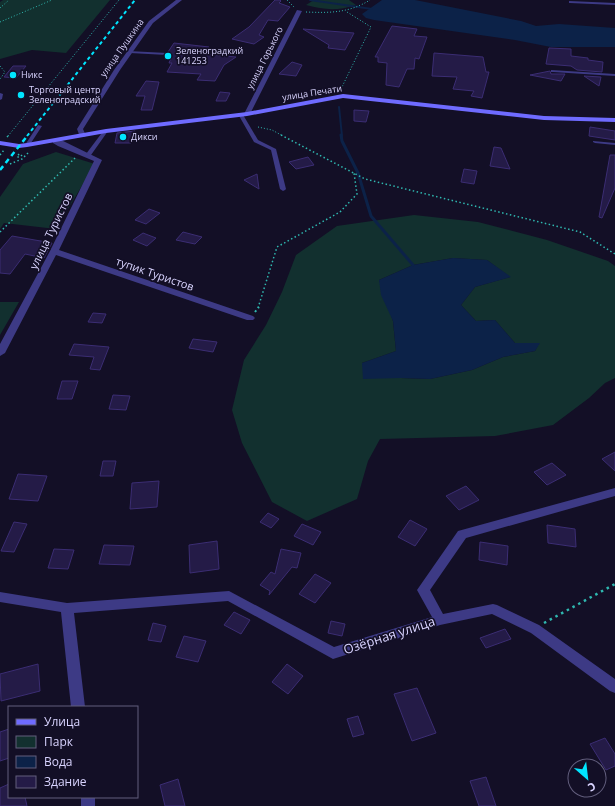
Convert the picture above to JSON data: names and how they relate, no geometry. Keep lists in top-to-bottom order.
{
  "streets": {
    "street": [
      "улица Пушкина",
      "улица Горького",
      "улица Печати",
      "улица Туристов",
      "тупик Туристов",
      "Озёрная улица"
    ]
  },
  "crossings": [
    ["улица Пушкина", "улица Печати"],
    ["улица Горького", "улица Печати"],
    ["улица Туристов", "тупик Туристов"]
  ],
  "places": [
    "Зеленоградкий 141253",
    "Никс",
    "Торговый центр Зеленоградский",
    "Дикси"
  ],
  "legend": [
    "Улица",
    "Парк",
    "Вода",
    "Здание"
  ],
  "north": "bottom right"
}
